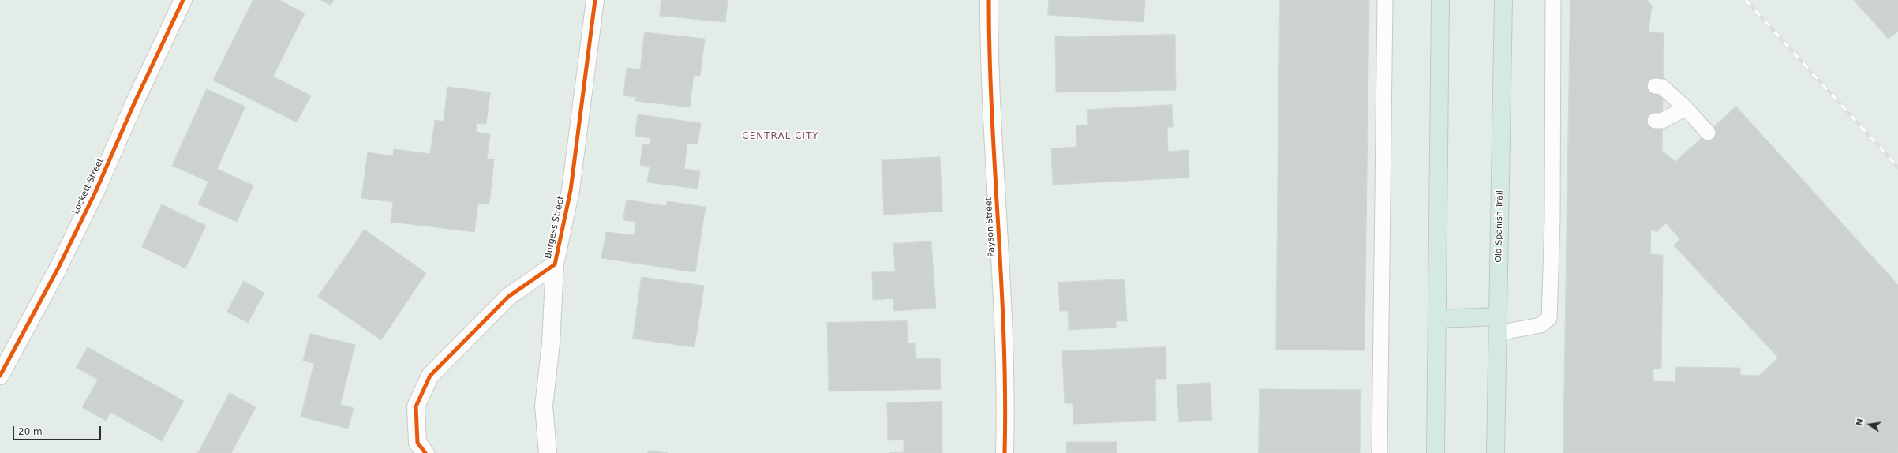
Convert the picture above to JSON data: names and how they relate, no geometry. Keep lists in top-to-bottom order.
{
  "streets": {
    "main road": ["Old Spanish Trail"],
    "street": ["Lockett Street", "Burgess Street", "Payson Street"]
  },
  "districts": ["CENTRAL CITY"],
  "scale_bar": "20 m",
  "north": "left"
}
